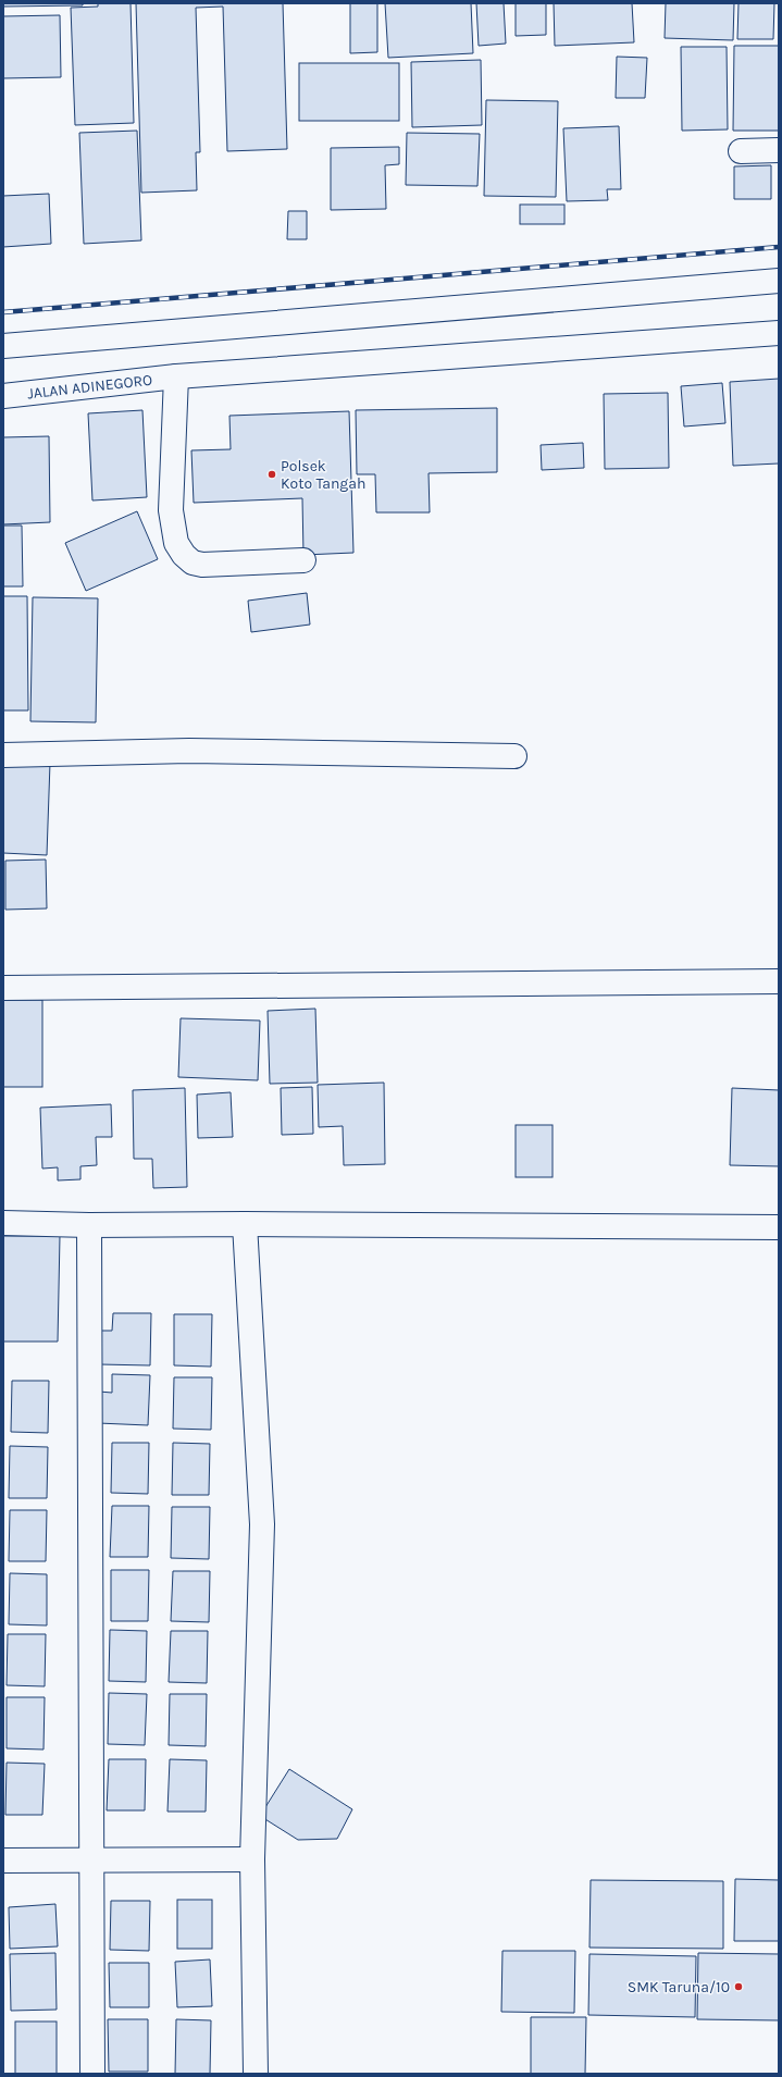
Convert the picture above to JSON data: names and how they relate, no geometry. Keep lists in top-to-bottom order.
{
  "streets": {
    "main road": ["JALAN ADINEGORO"]
  },
  "places": ["Polsek Koto Tangah", "SMK Taruna/10"]
}
